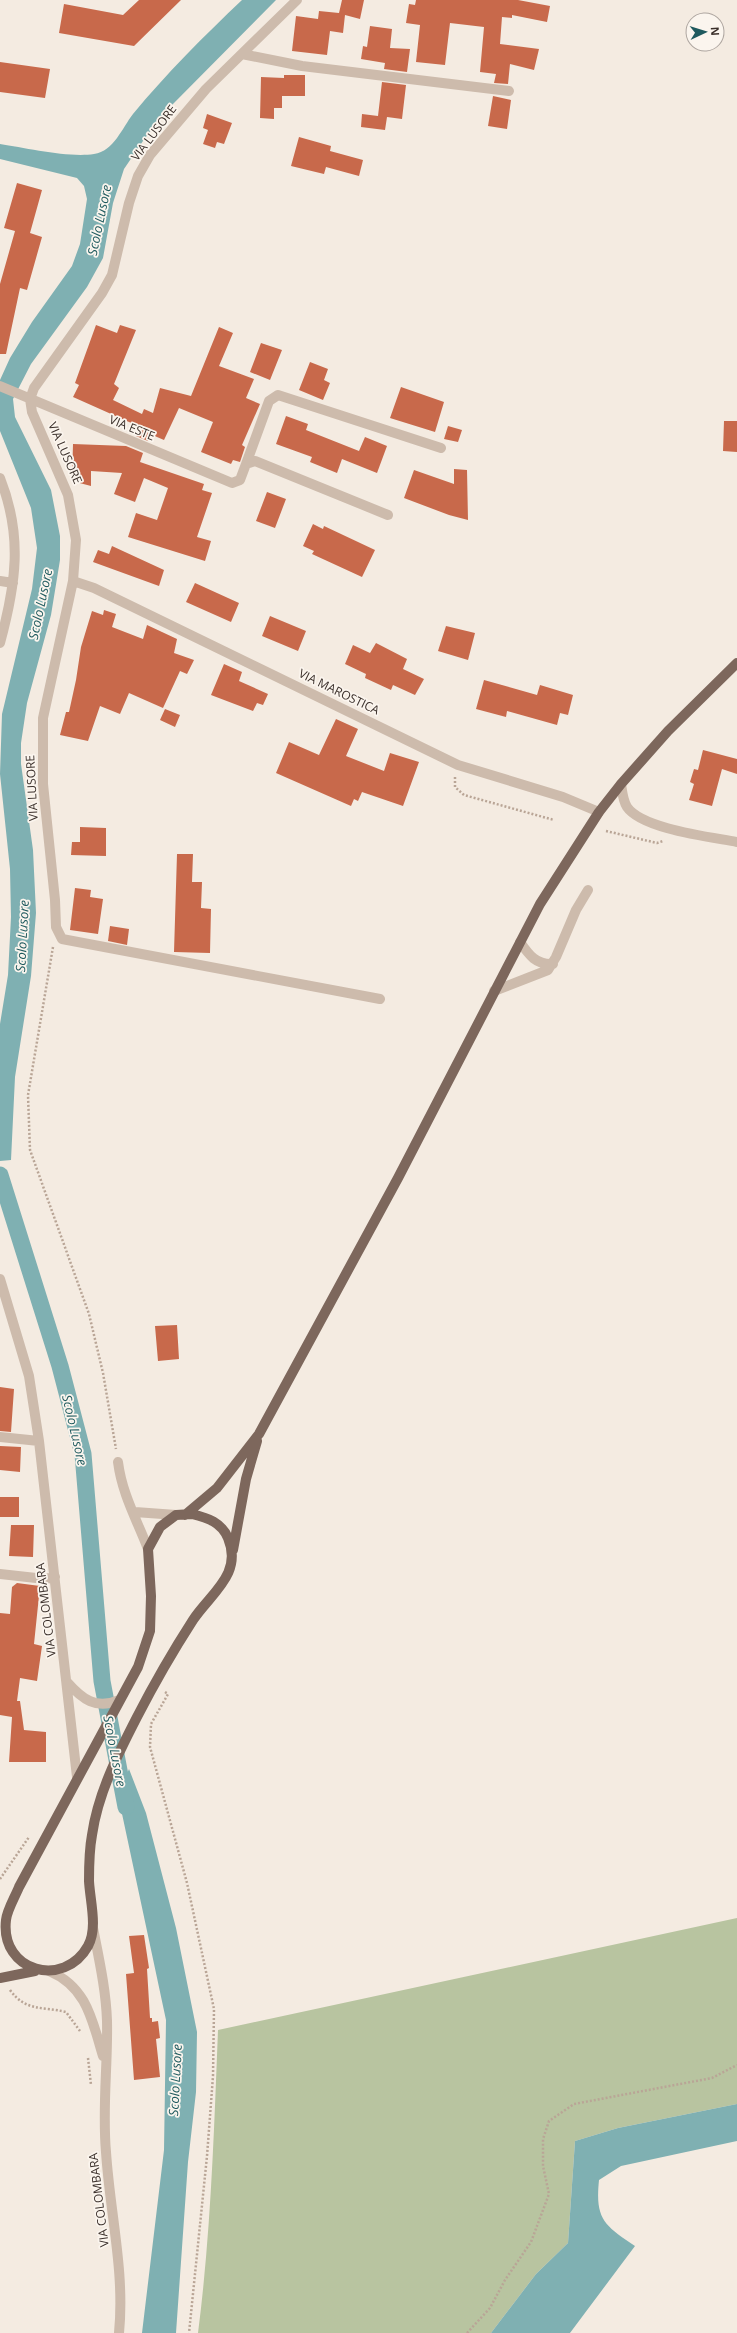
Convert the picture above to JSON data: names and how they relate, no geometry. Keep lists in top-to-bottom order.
{
  "streets": {
    "street": [
      "VIA LUSORE",
      "VIA ESTE",
      "VIA MAROSTICA",
      "VIA COLOMBARA"
    ]
  },
  "crossings": [
    ["VIA LUSORE", "VIA ESTE"],
    ["VIA LUSORE", "VIA MAROSTICA"]
  ],
  "water": ["Scolo Lusore"],
  "north": "right"
}
